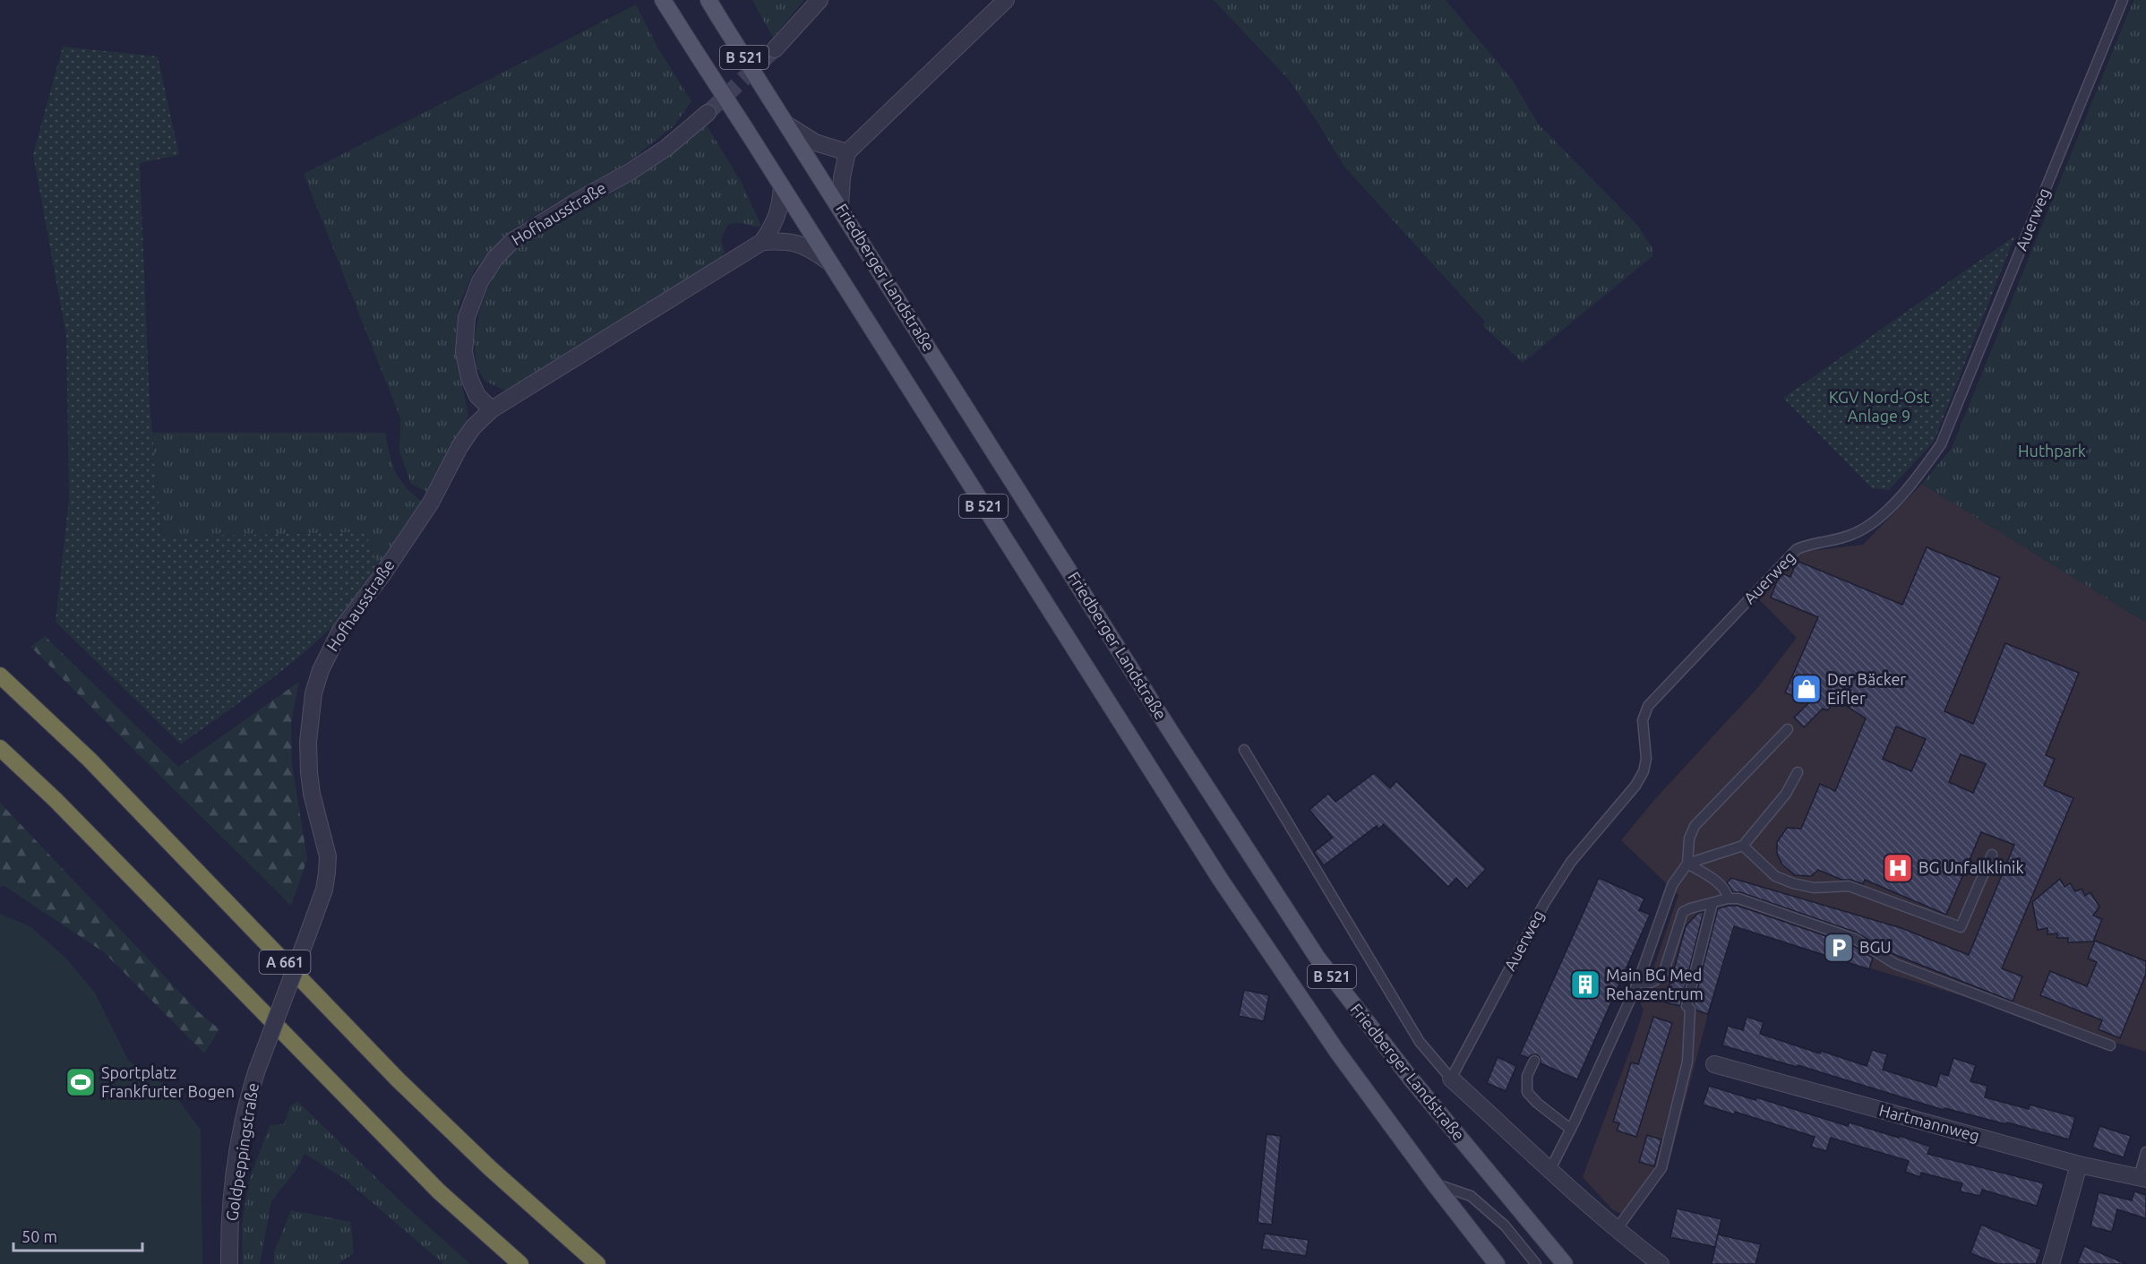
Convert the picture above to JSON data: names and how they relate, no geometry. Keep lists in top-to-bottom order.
{
  "streets": {
    "highway": ["A 661"],
    "main road": ["B 521", "Friedberger Landstraße"],
    "street": ["Hofhausstraße", "Hartmannweg", "Goldpeppingstraße"],
    "lane": ["Auerweg"]
  },
  "crossings": [
    ["B 521", "Hofhausstraße"],
    ["Hofhausstraße", "Goldpeppingstraße"],
    ["Auerweg", "Friedberger Landstraße"]
  ],
  "parks": ["KGV Nord-Ost Anlage 9", "Huthpark"],
  "places": {
    "shop": ["Der Bäcker Eifler"],
    "hospital": ["BG Unfallklinik"],
    "parking": ["BGU"],
    "building": ["Main BG Med Rehazentrum"],
    "sports": ["Sportplatz Frankfurter Bogen"]
  },
  "scale_bar": "50 m"
}
